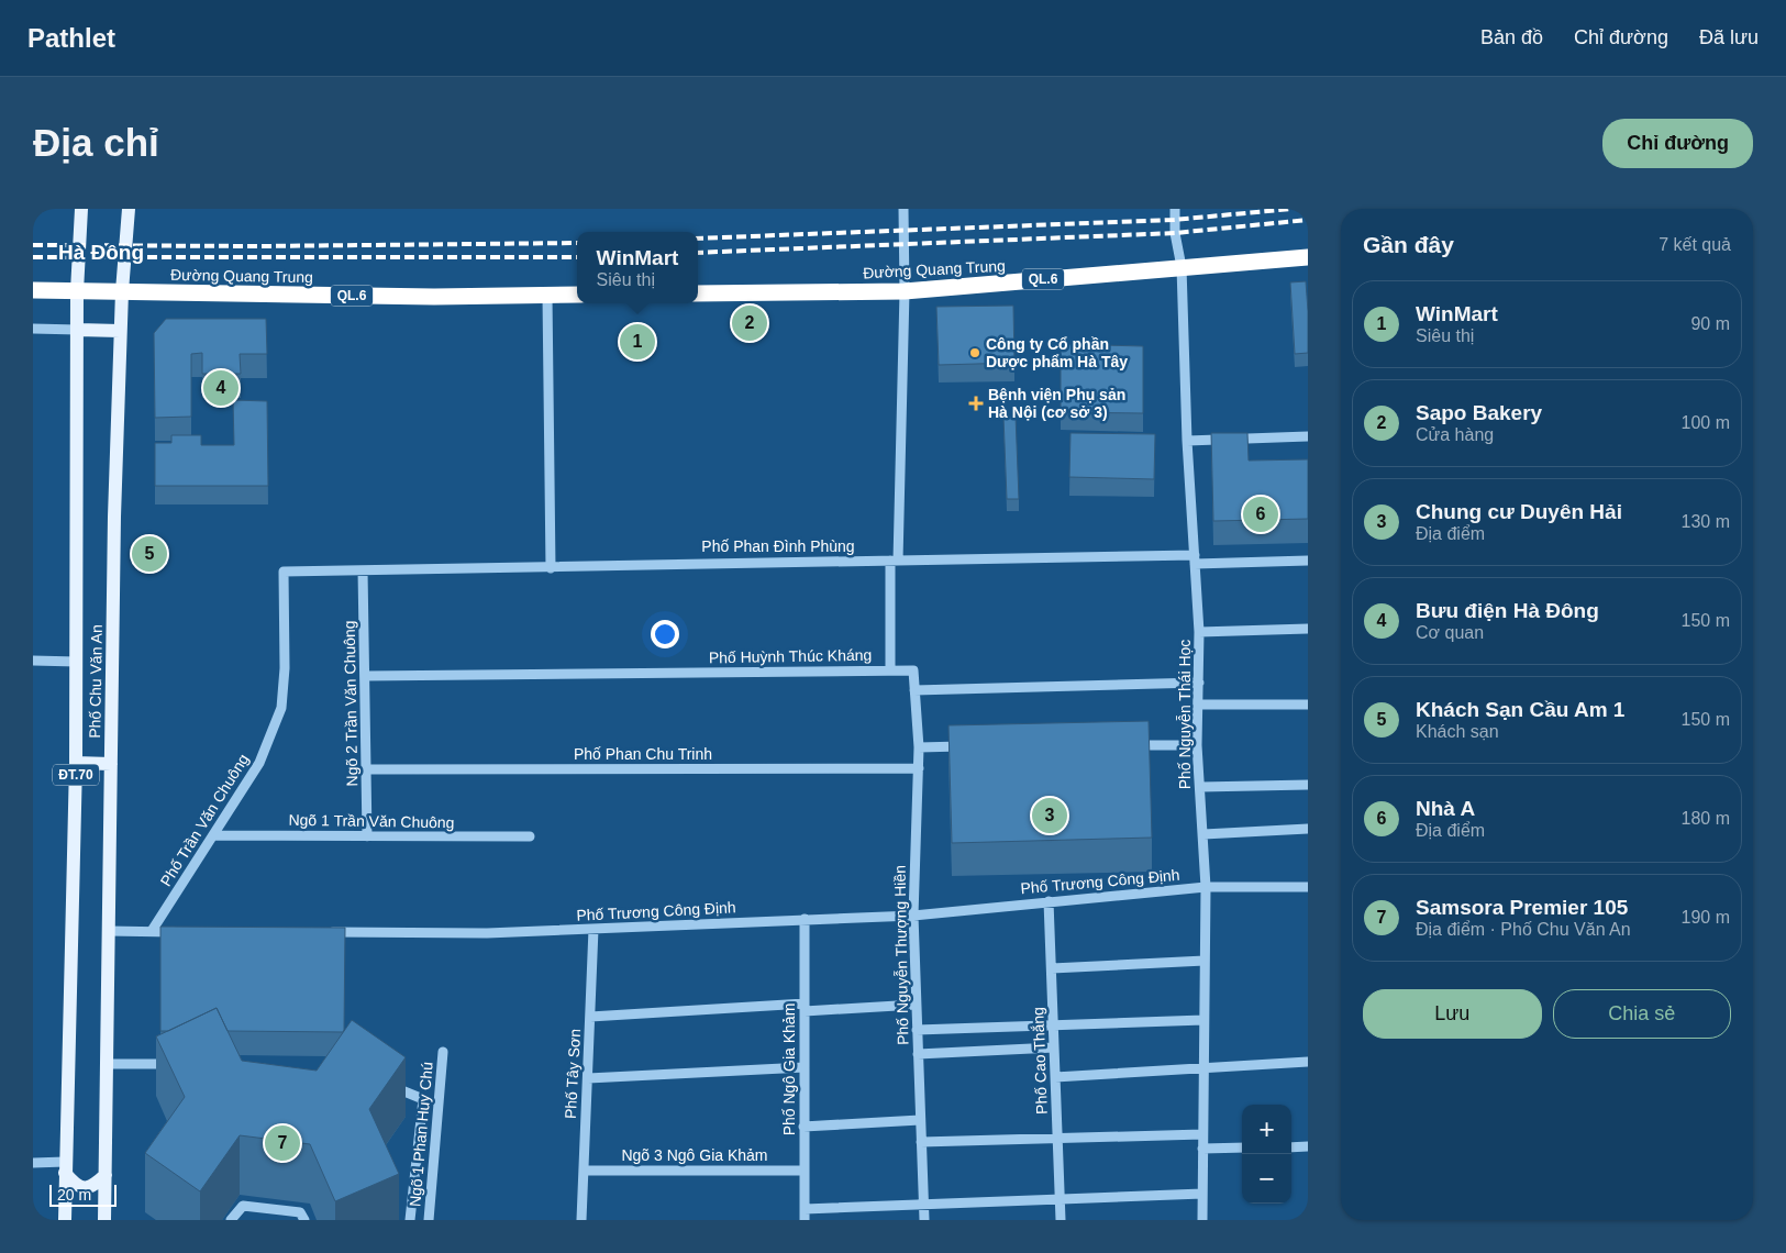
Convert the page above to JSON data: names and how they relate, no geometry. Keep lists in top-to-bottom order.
{
  "streets": {
    "highway": ["Đường Quang Trung", "QL.6"],
    "main road": ["Phố Chu Văn An", "ĐT.70"],
    "street": [
      "Phố Phan Đình Phùng",
      "Phố Huỳnh Thúc Kháng",
      "Ngõ 2 Trần Văn Chuông",
      "Phố Nguyễn Thái Học",
      "Phố Phan Chu Trinh",
      "Phố Trần Văn Chuông",
      "Ngõ 1 Trần Văn Chuông",
      "Phố Trương Công Định",
      "Phố Nguyễn Thượng Hiền",
      "Phố Cao Thắng",
      "Phố Ngô Gia Khảm",
      "Phố Tây Sơn",
      "Ngõ 1 Phan Huy Chú",
      "Ngõ 3 Ngô Gia Khảm"
    ]
  },
  "crossings": [
    ["Đường Quang Trung", "Phố Chu Văn An"],
    ["Đường Quang Trung", "Phố Nguyễn Thái Học"],
    ["Phố Phan Đình Phùng", "Ngõ 2 Trần Văn Chuông"],
    ["Phố Phan Đình Phùng", "Phố Nguyễn Thái Học"],
    ["Phố Phan Đình Phùng", "Phố Trần Văn Chuông"],
    ["Phố Huỳnh Thúc Kháng", "Ngõ 2 Trần Văn Chuông"],
    ["Phố Huỳnh Thúc Kháng", "Phố Nguyễn Thượng Hiền"],
    ["Ngõ 2 Trần Văn Chuông", "Phố Phan Chu Trinh"],
    ["Ngõ 2 Trần Văn Chuông", "Phố Trần Văn Chuông"],
    ["Ngõ 2 Trần Văn Chuông", "Ngõ 1 Trần Văn Chuông"],
    ["Phố Nguyễn Thái Học", "Phố Trương Công Định"],
    ["Phố Phan Chu Trinh", "Phố Nguyễn Thượng Hiền"],
    ["Phố Trần Văn Chuông", "Ngõ 1 Trần Văn Chuông"],
    ["Phố Trương Công Định", "Phố Nguyễn Thượng Hiền"],
    ["Phố Trương Công Định", "Phố Cao Thắng"],
    ["Phố Trương Công Định", "Phố Ngô Gia Khảm"],
    ["Phố Trương Công Định", "Phố Tây Sơn"],
    ["Phố Ngô Gia Khảm", "Ngõ 3 Ngô Gia Khảm"],
    ["Phố Tây Sơn", "Ngõ 3 Ngô Gia Khảm"]
  ],
  "districts": ["Hà Đông"],
  "places": {
    "other": ["Công ty Cổ phần Dược phẩm Hà Tây"],
    "health": ["Bệnh viện Phụ sản Hà Nội (cơ sở 3)"]
  },
  "scale_bar": "20 m",
  "page": {
    "header": "Pathlet",
    "nav": ["Bản đồ", "Chỉ đường", "Đã lưu"],
    "buttons": [
      "Chỉ đường",
      ["Lưu", "Chia sẻ"]
    ],
    "title": "Địa chỉ",
    "heading": ["Gần đây", "7 kết quả"],
    "popup": ["WinMart", "Siêu thị"],
    "list": [
      {
        "mark": "1",
        "name": "WinMart",
        "note": "Siêu thị",
        "value": "90 m"
      },
      {
        "mark": "2",
        "name": "Sapo Bakery",
        "note": "Cửa hàng",
        "value": "100 m"
      },
      {
        "mark": "3",
        "name": "Chung cư Duyên Hải",
        "note": "Địa điểm",
        "value": "130 m"
      },
      {
        "mark": "4",
        "name": "Bưu điện Hà Đông",
        "note": "Cơ quan",
        "value": "150 m"
      },
      {
        "mark": "5",
        "name": "Khách Sạn Cầu Am 1",
        "note": "Khách sạn",
        "value": "150 m"
      },
      {
        "mark": "6",
        "name": "Nhà A",
        "note": "Địa điểm",
        "value": "180 m"
      },
      {
        "mark": "7",
        "name": "Samsora Premier 105",
        "note": "Địa điểm · Phố Chu Văn An",
        "value": "190 m"
      }
    ],
    "pins": [
      "2",
      "1",
      "4",
      "6",
      "5",
      "3",
      "7"
    ],
    "map_buttons": ["+", "−"],
    "scale": "20 m"
  }
}
